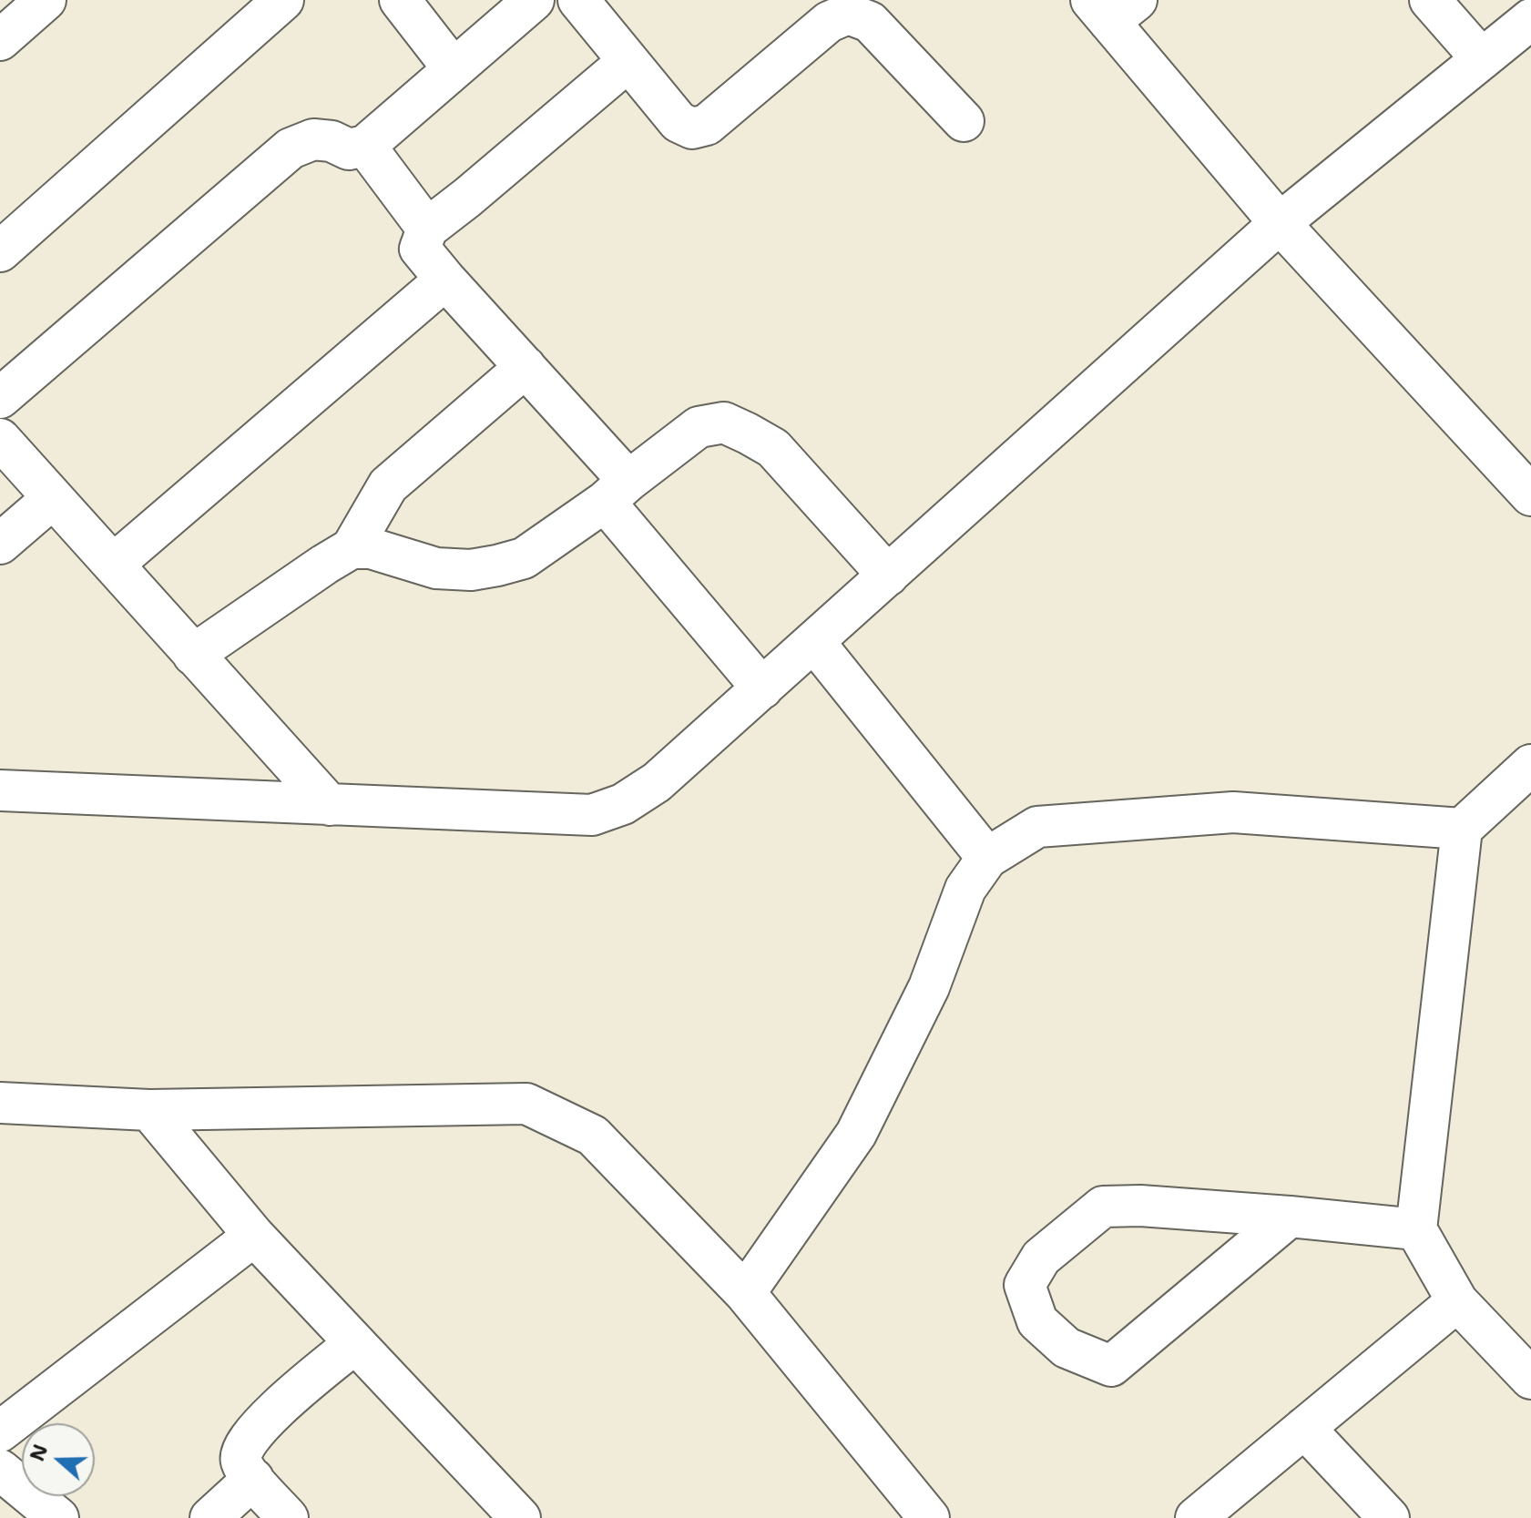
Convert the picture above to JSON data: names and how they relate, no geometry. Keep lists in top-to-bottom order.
{
  "north": "left"
}
